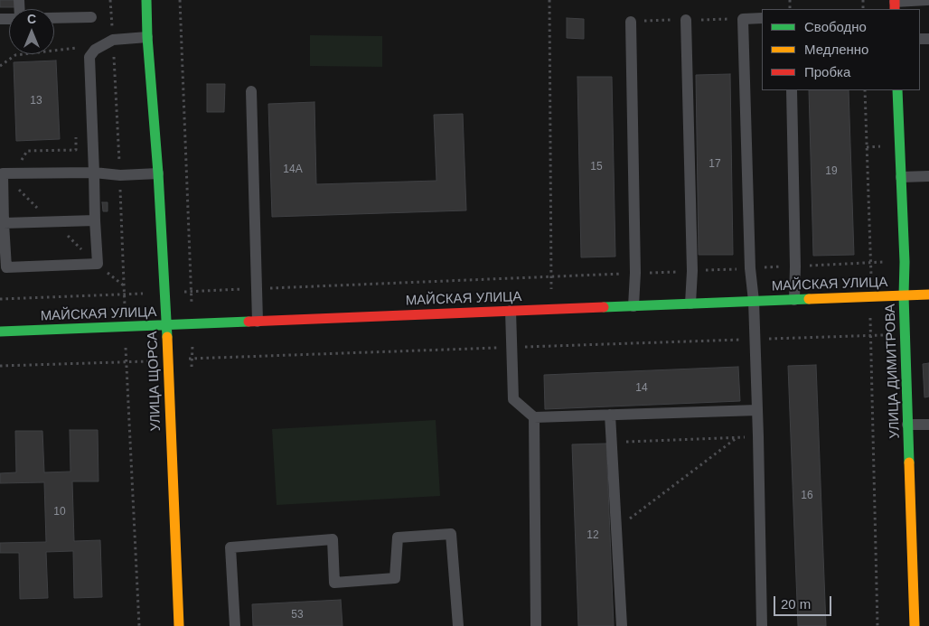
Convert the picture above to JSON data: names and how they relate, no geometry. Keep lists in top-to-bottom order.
{
  "streets": {
    "street": ["МАЙСКАЯ УЛИЦА", "УЛИЦА ДИМИТРОВА", "УЛИЦА ЩОРСА"]
  },
  "crossings": [
    ["МАЙСКАЯ УЛИЦА", "УЛИЦА ДИМИТРОВА"],
    ["МАЙСКАЯ УЛИЦА", "УЛИЦА ЩОРСА"]
  ],
  "house_numbers": [
    "13",
    "17",
    "15",
    "14А",
    "19",
    "14",
    "16",
    "10",
    "12",
    "53"
  ],
  "legend": ["Свободно", "Медленно", "Пробка"],
  "scale_bar": "20 m",
  "north": "top"
}
